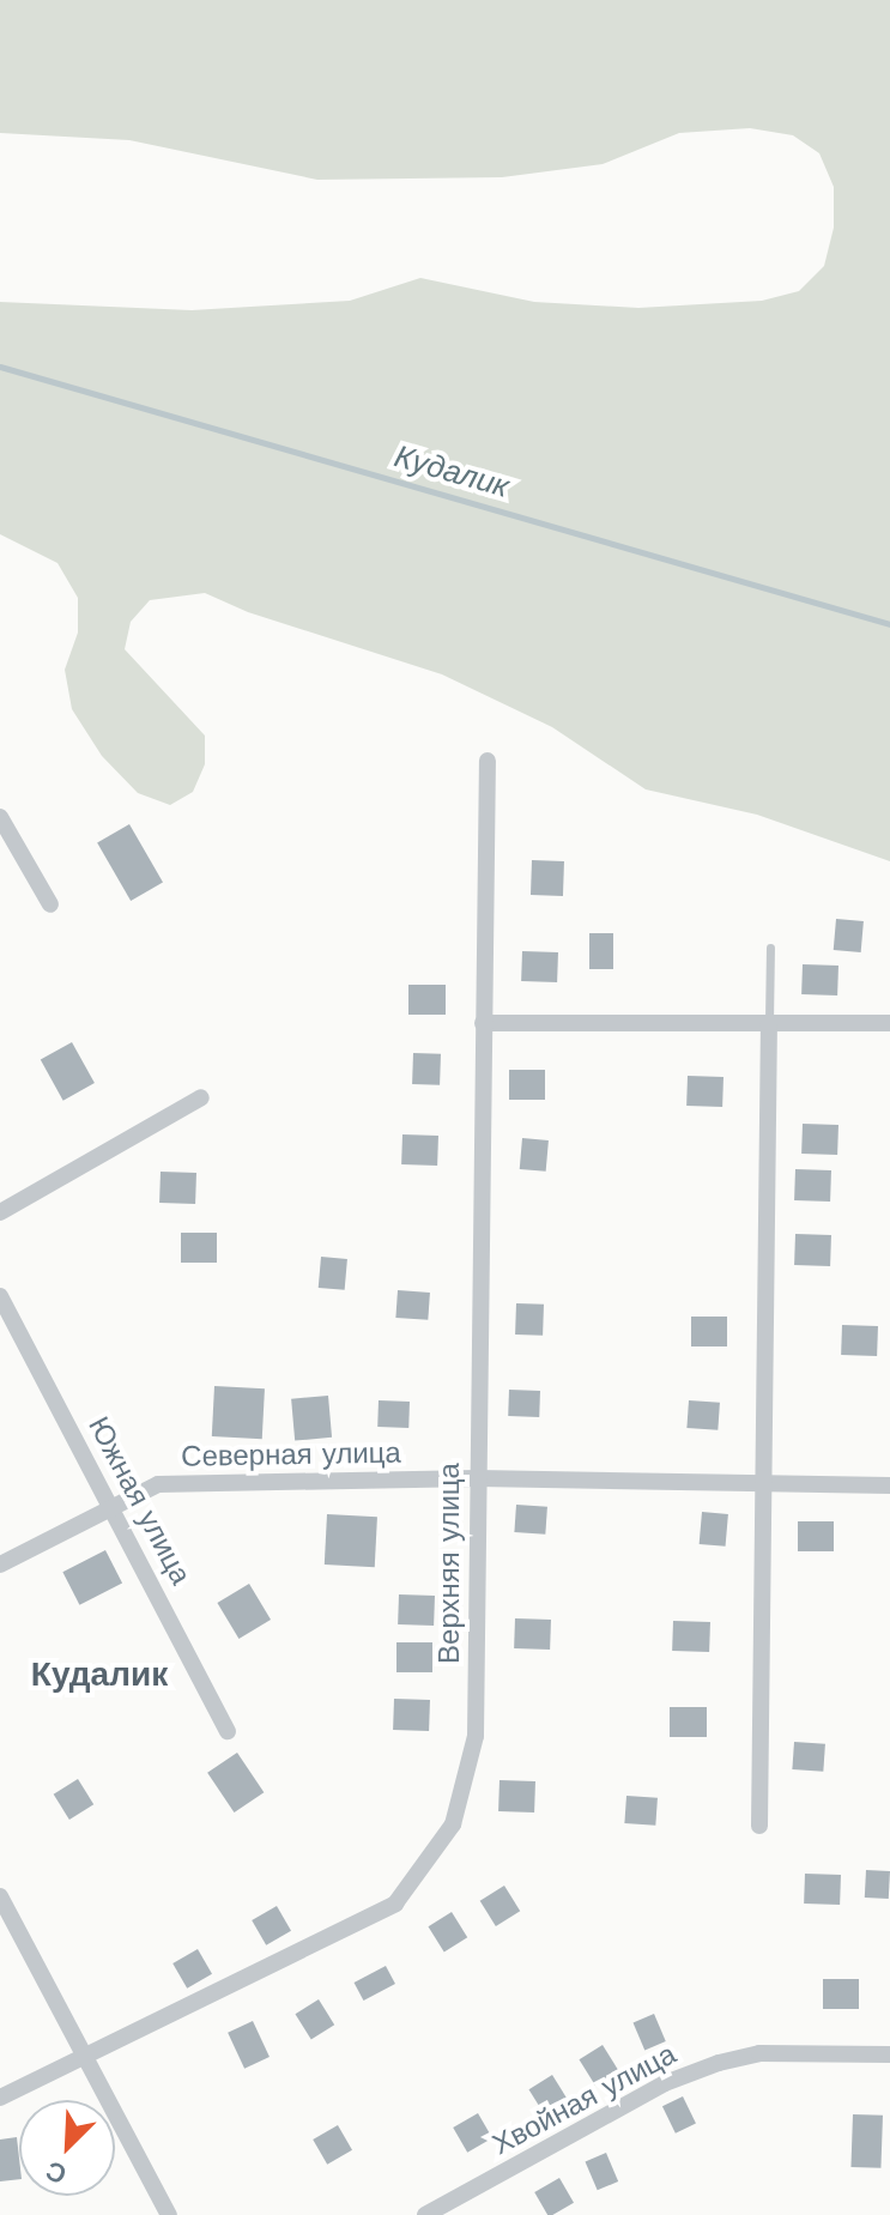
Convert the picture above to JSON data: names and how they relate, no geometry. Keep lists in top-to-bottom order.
{
  "streets": {
    "street": [
      "Северная улица",
      "Южная улица",
      "Верхняя улица",
      "Хвойная улица"
    ]
  },
  "crossings": [
    ["Северная улица", "Южная улица"],
    ["Северная улица", "Верхняя улица"]
  ],
  "districts": ["Кудалик"],
  "water": ["Кудалик"],
  "north": "bottom left"
}
